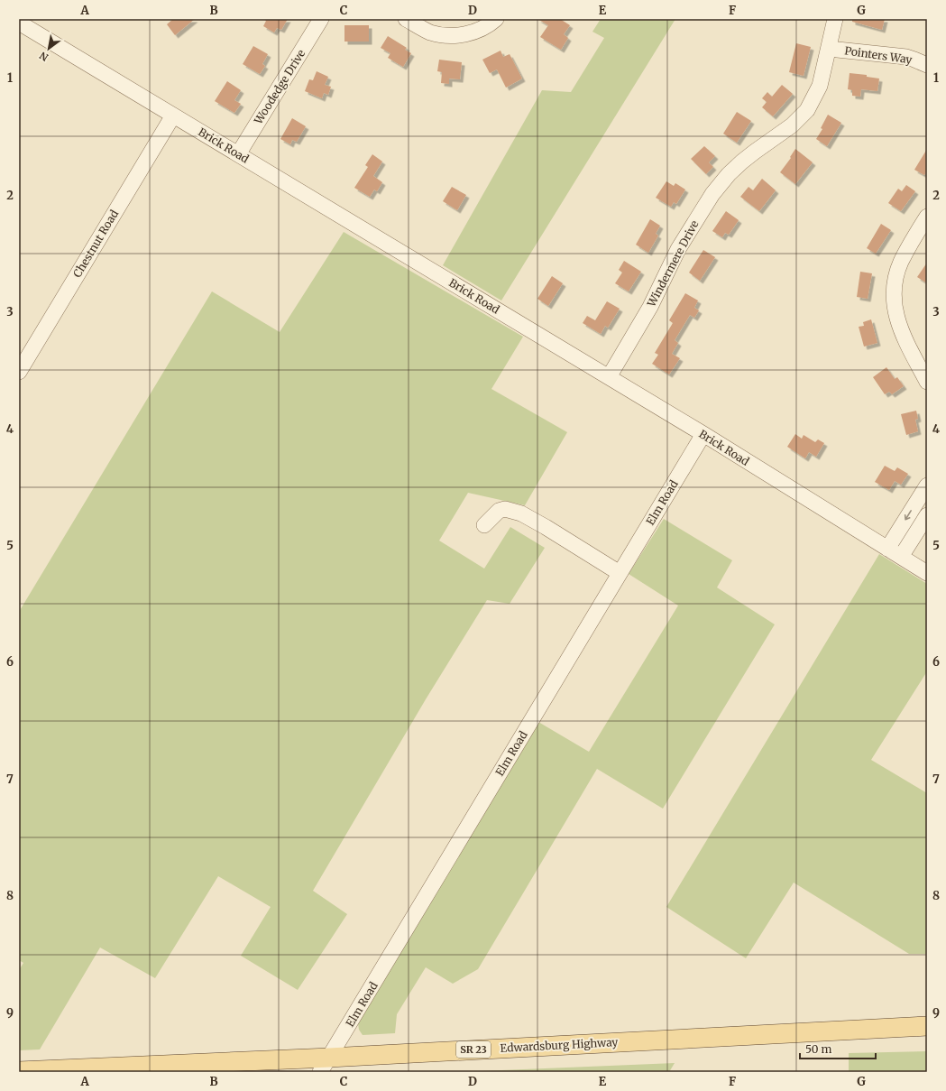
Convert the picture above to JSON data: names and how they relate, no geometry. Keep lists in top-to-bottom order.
{
  "streets": {
    "main road": ["Edwardsburg Highway", "SR 23"],
    "street": [
      "Pointers Way",
      "Woodedge Drive",
      "Brick Road",
      "Chestnut Road",
      "Windermere Drive",
      "Elm Road"
    ]
  },
  "crossings": [
    ["Pointers Way", "Windermere Drive"],
    ["Woodedge Drive", "Brick Road"],
    ["Brick Road", "Chestnut Road"],
    ["Brick Road", "Windermere Drive"],
    ["Brick Road", "Elm Road"],
    ["Elm Road", "Edwardsburg Highway"]
  ],
  "scale_bar": "50 m",
  "north": "bottom left",
  "grid": {
    "columns": [
      "A",
      "B",
      "C",
      "D",
      "E",
      "F",
      "G"
    ],
    "rows": [
      "1",
      "2",
      "3",
      "4",
      "5",
      "6",
      "7",
      "8",
      "9"
    ]
  }
}
